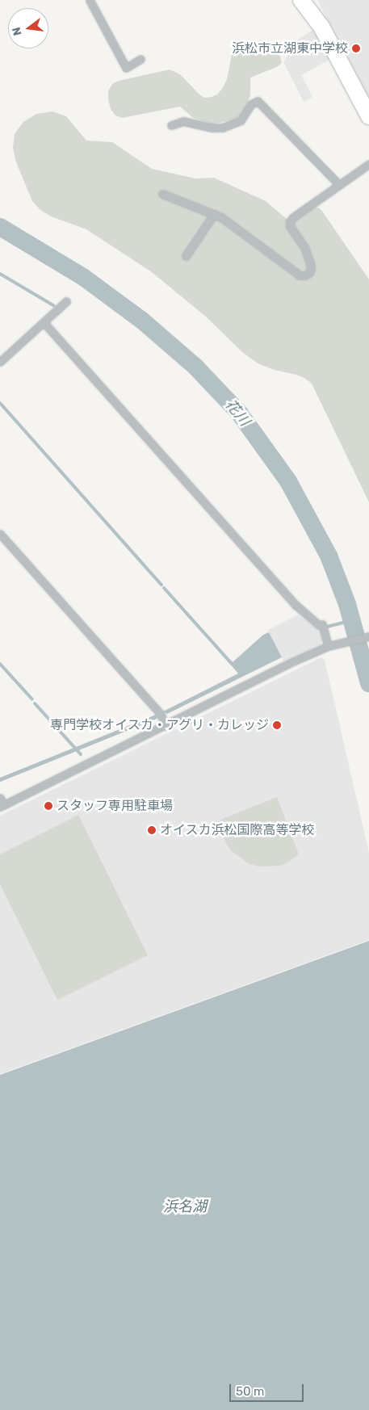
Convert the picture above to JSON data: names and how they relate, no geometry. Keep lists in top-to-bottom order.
{
  "water": ["花川", "浜名湖"],
  "places": [
    "浜松市立湖東中学校",
    "専門学校オイスカ・アグリ・カレッジ",
    "スタッフ専用駐車場",
    "オイスカ浜松国際高等学校"
  ],
  "scale_bar": "50 m",
  "north": "left"
}
